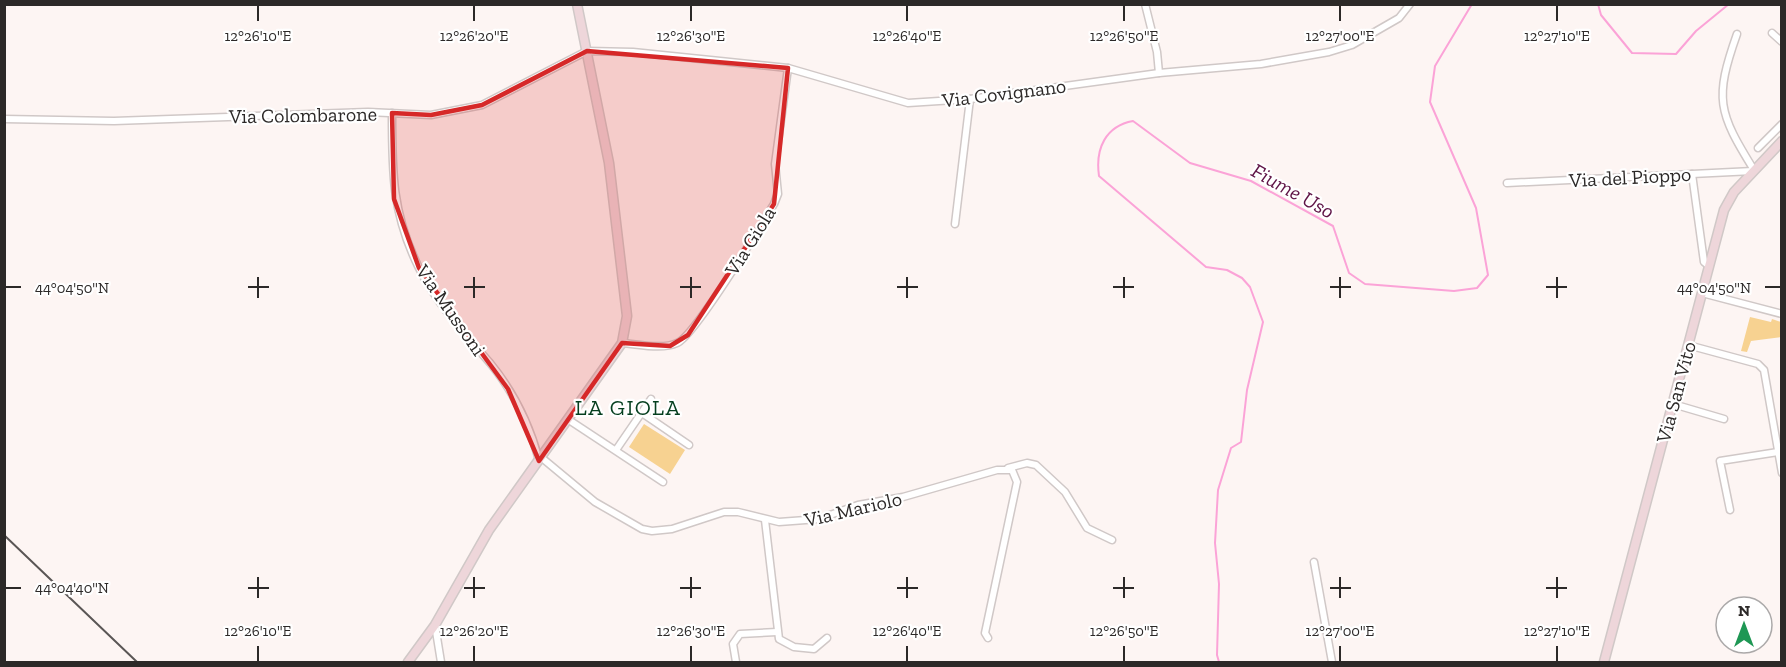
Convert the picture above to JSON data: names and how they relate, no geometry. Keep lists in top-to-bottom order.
{
  "streets": {
    "street": [
      "Via Covignano",
      "Via Colombarone",
      "Via del Pioppo",
      "Via Giola",
      "Via Mussoni",
      "Via San Vito",
      "Via Mariolo"
    ]
  },
  "crossings": [
    ["Via Covignano", "Via Colombarone"],
    ["Via Covignano", "Via Giola"],
    ["Via Colombarone", "Via Mussoni"],
    ["Via del Pioppo", "Via San Vito"],
    ["Via Mussoni", "Via Mariolo"]
  ],
  "districts": ["LA GIOLA"],
  "water": ["Fiume Uso"],
  "north": "top",
  "coordinates": [
    "12°26'10\"E",
    "12°26'20\"E",
    "12°26'30\"E",
    "12°26'40\"E",
    "12°26'50\"E",
    "12°27'00\"E",
    "12°27'10\"E",
    "44°04'50\"N",
    "44°04'40\"N"
  ]
}
